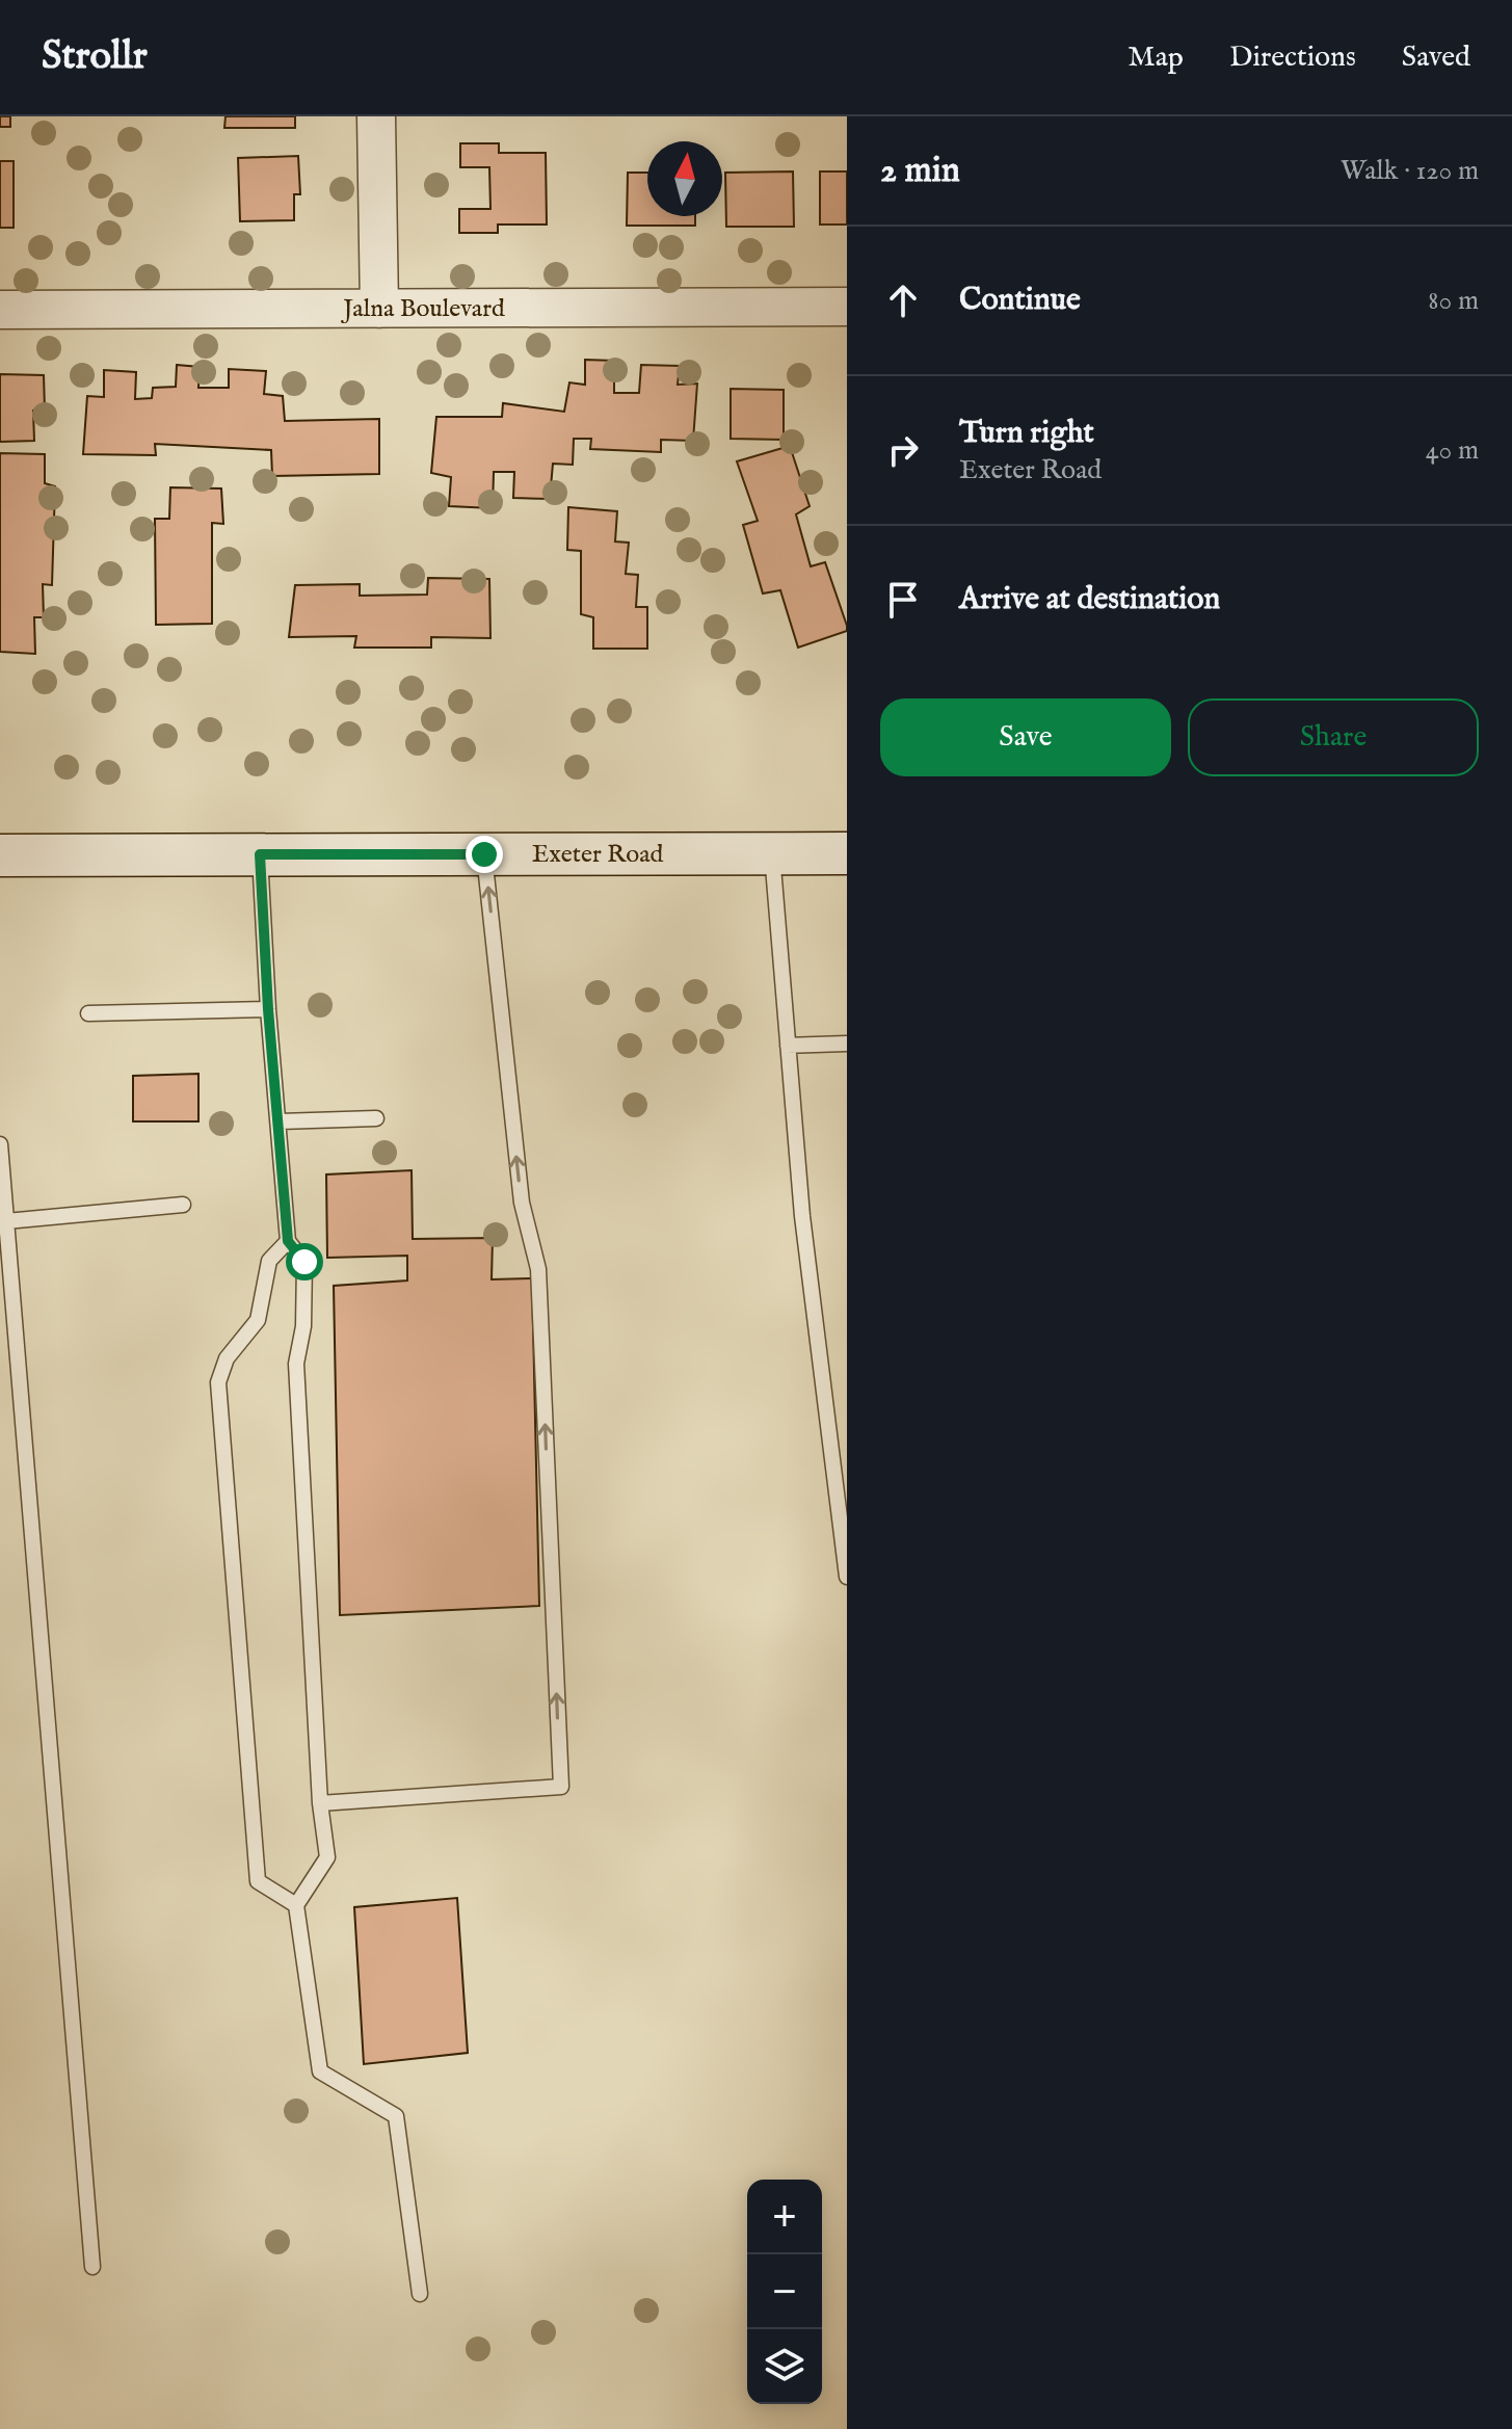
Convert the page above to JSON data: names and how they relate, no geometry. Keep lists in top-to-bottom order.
{
  "streets": {
    "main road": ["Exeter Road"],
    "street": ["Jalna Boulevard"]
  },
  "north": "top",
  "page": {
    "header": "Strollr",
    "nav": ["Map", "Directions", "Saved"],
    "heading": ["2 min", "Walk · 120 m"],
    "list": [
      ["Continue", "80 m"],
      ["Turn right", "Exeter Road", "40 m"],
      "Arrive at destination"
    ],
    "buttons": ["Save", "Share"],
    "map_buttons": ["+", "−"]
  }
}
